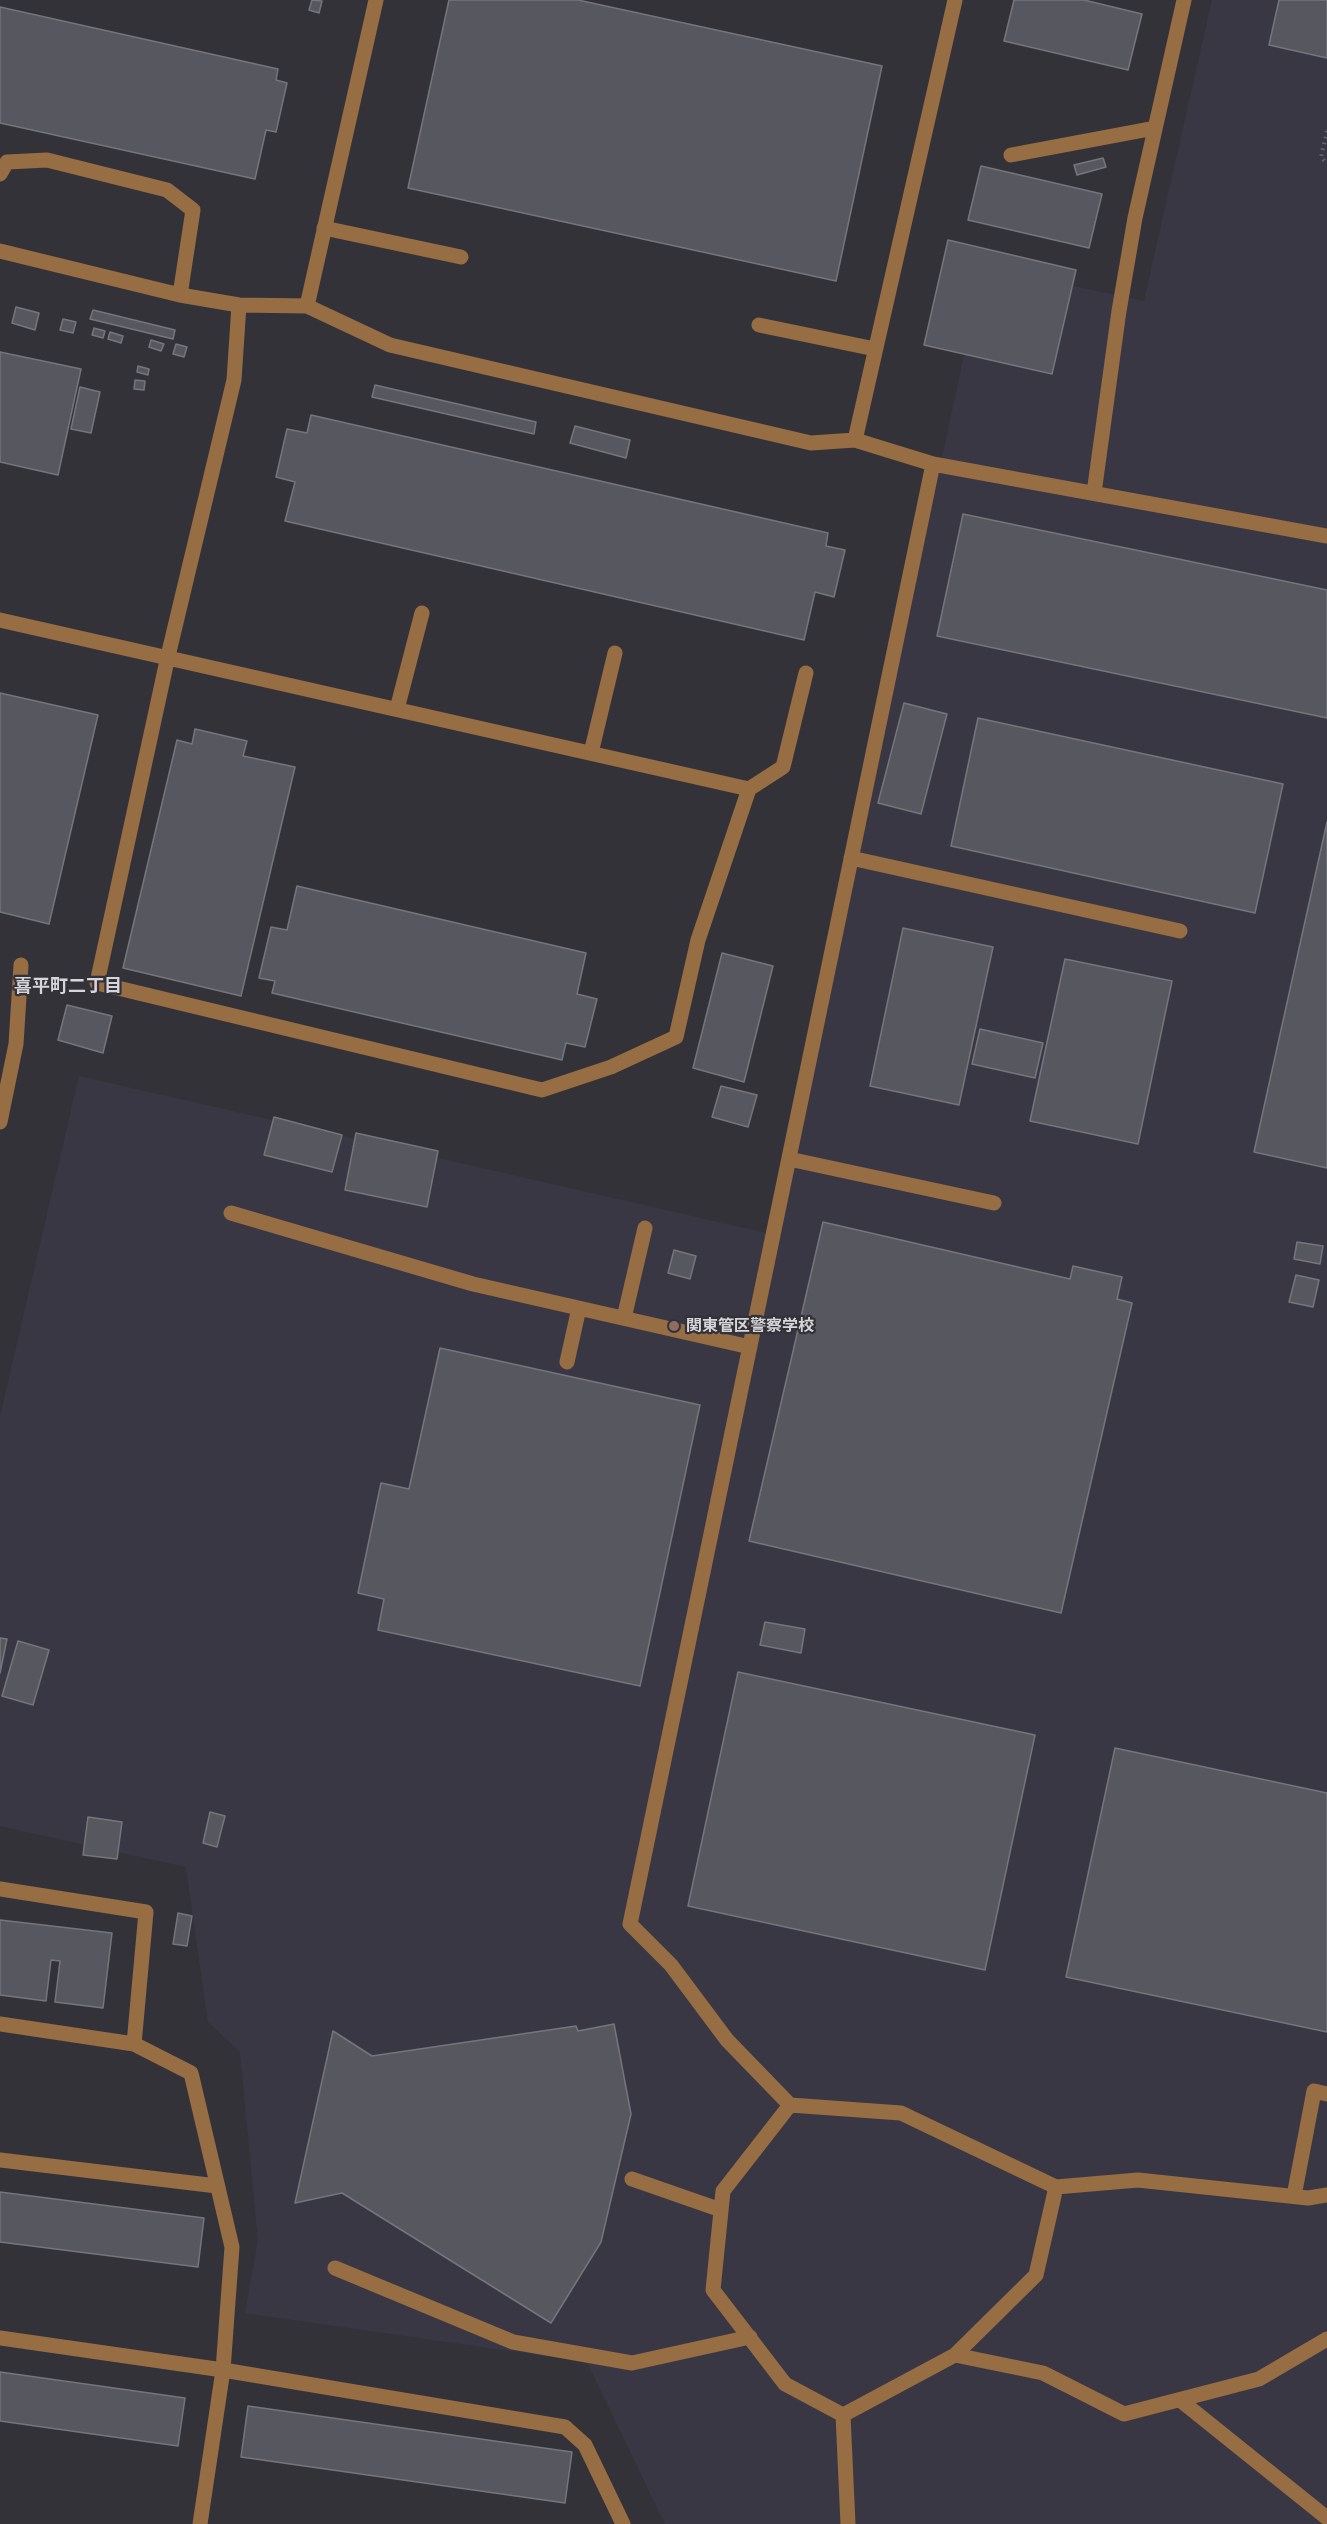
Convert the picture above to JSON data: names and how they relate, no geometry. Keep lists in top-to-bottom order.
{
  "districts": ["喜平町二丁目"],
  "places": ["関東管区警察学校"]
}
